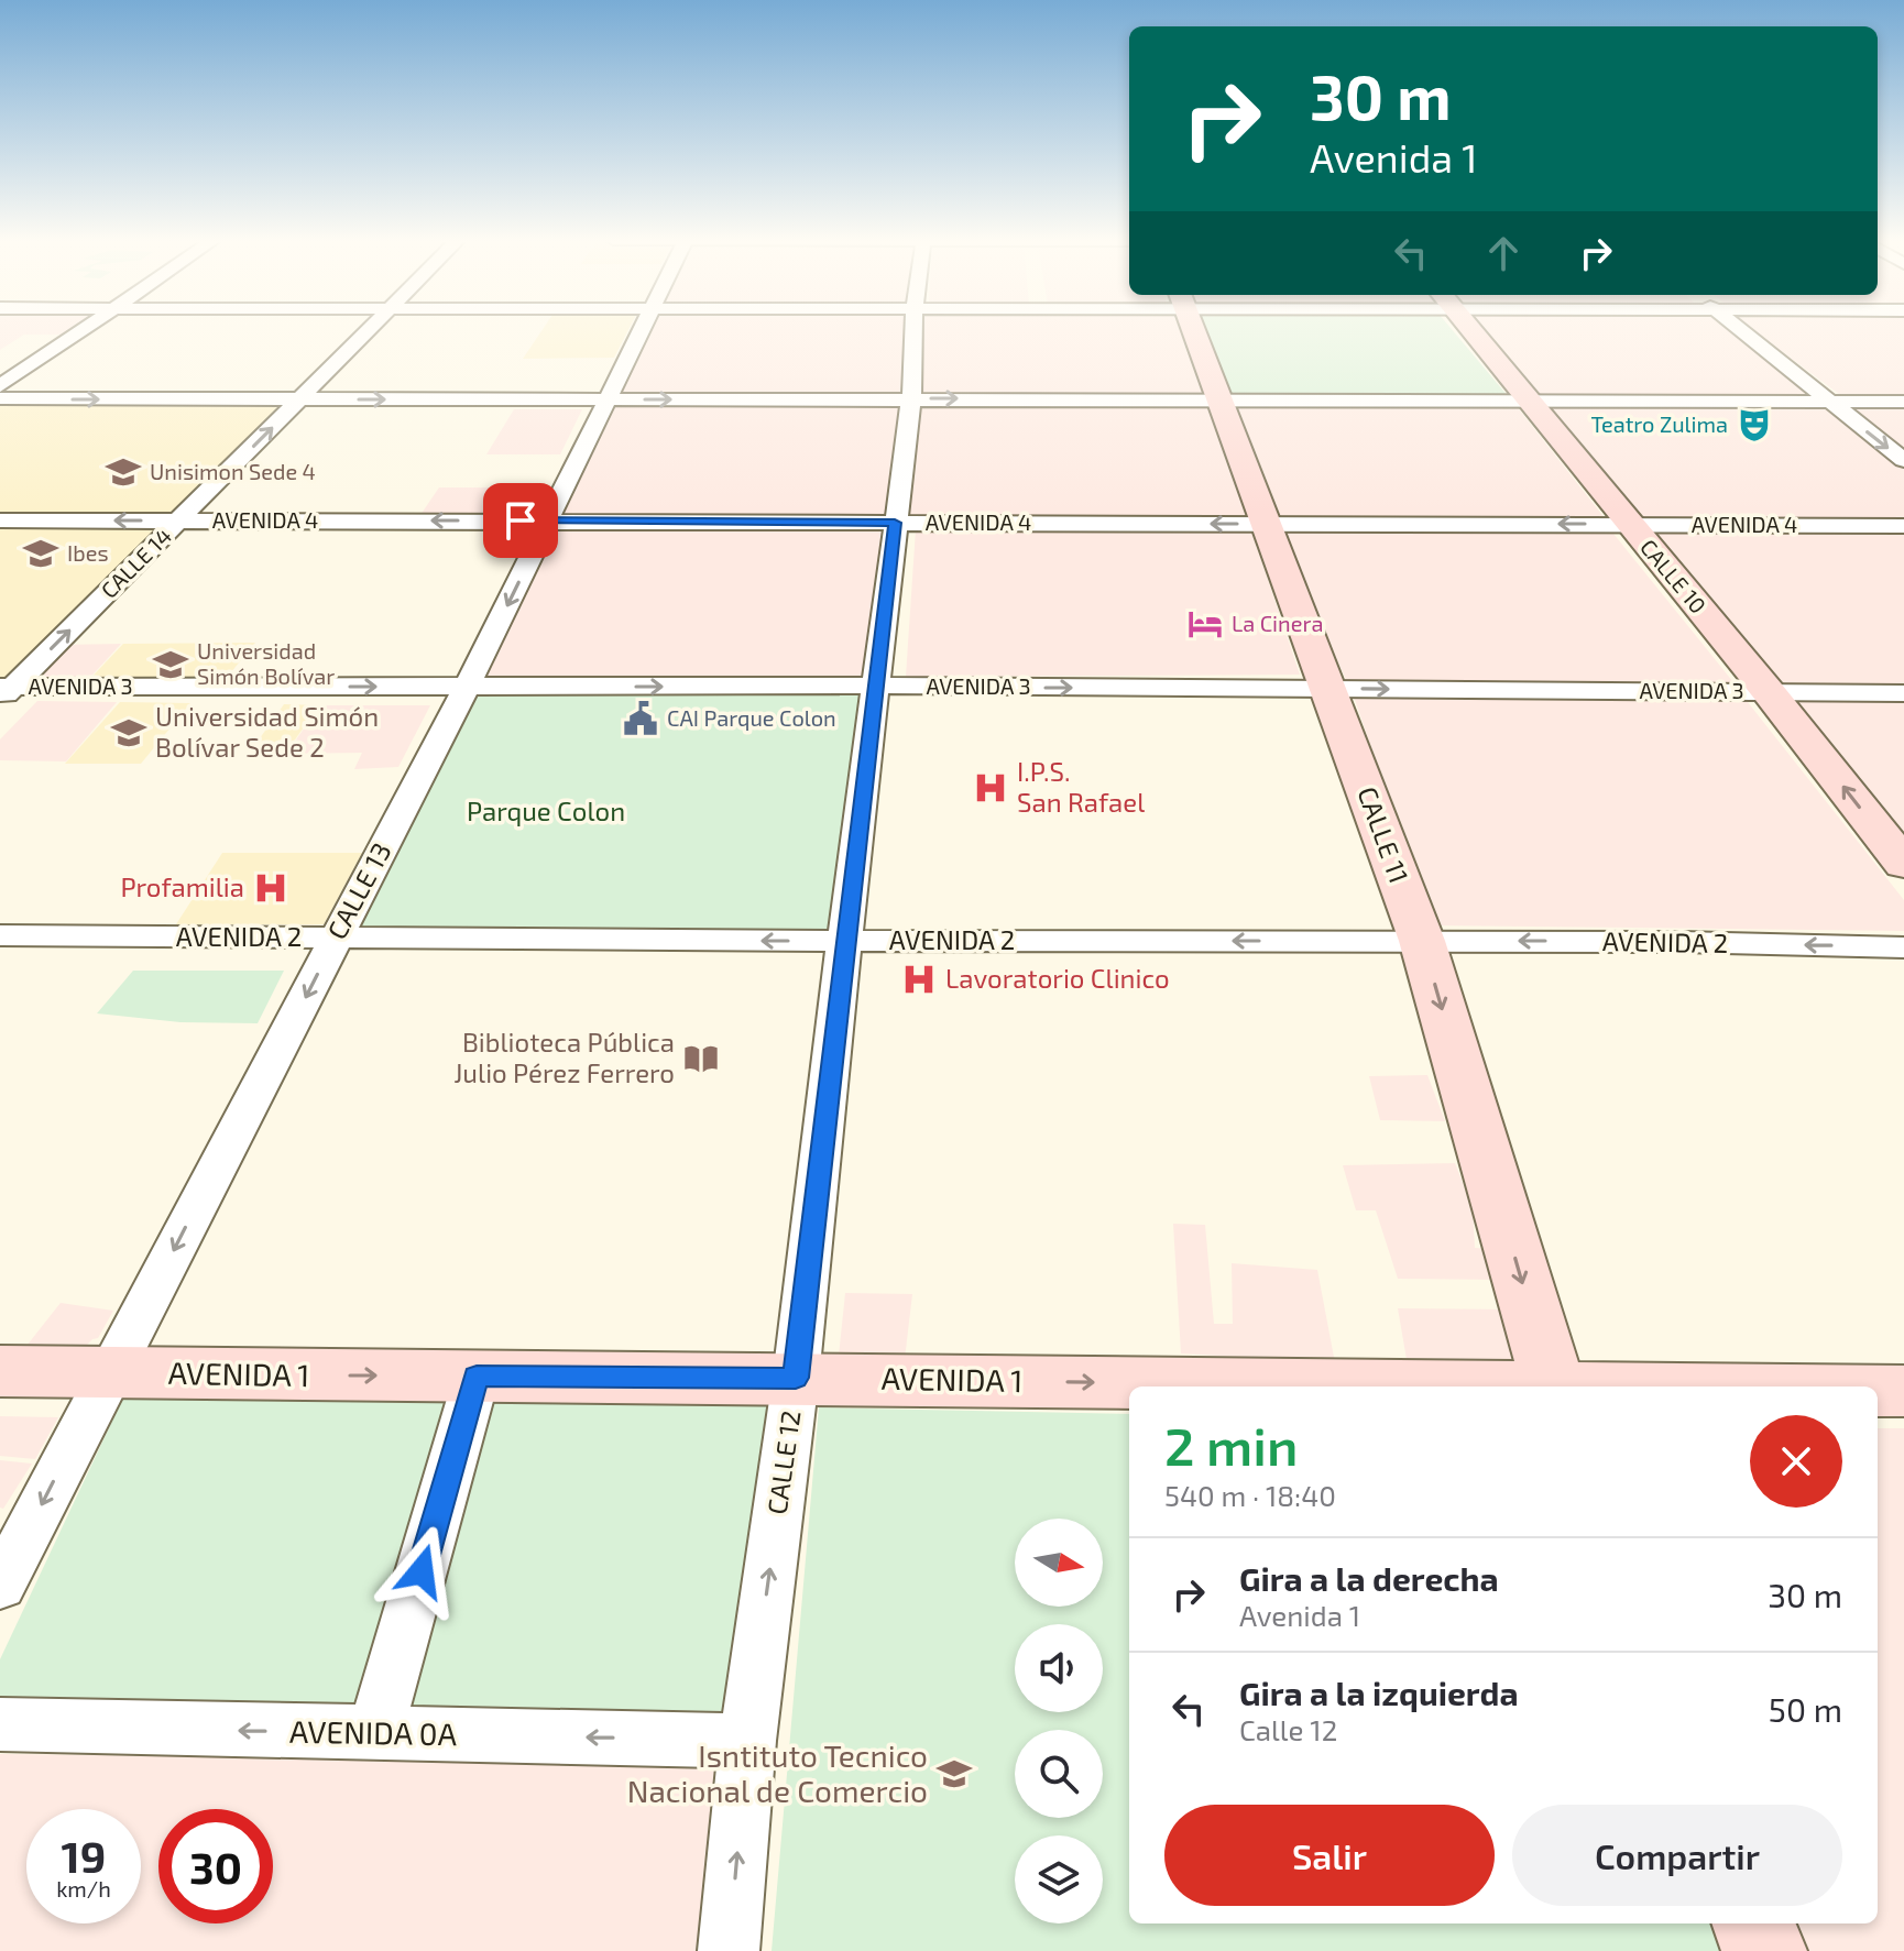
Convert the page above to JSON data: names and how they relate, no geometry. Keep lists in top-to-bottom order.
{
  "streets": {
    "street": [
      "AVENIDA 4",
      "CALLE 14",
      "CALLE 10",
      "AVENIDA 3",
      "CALLE 11",
      "CALLE 13",
      "AVENIDA 2",
      "AVENIDA 1",
      "CALLE 12",
      "AVENIDA 0A"
    ]
  },
  "crossings": [
    ["AVENIDA 4", "CALLE 14"],
    ["AVENIDA 4", "CALLE 10"],
    ["AVENIDA 4", "CALLE 11"],
    ["AVENIDA 4", "CALLE 13"],
    ["AVENIDA 4", "CALLE 12"],
    ["CALLE 14", "AVENIDA 3"],
    ["CALLE 10", "AVENIDA 3"],
    ["AVENIDA 3", "CALLE 11"],
    ["AVENIDA 3", "CALLE 13"],
    ["AVENIDA 3", "CALLE 12"],
    ["CALLE 11", "AVENIDA 2"],
    ["CALLE 13", "AVENIDA 2"],
    ["CALLE 13", "AVENIDA 1"],
    ["AVENIDA 2", "CALLE 12"],
    ["AVENIDA 1", "CALLE 12"],
    ["CALLE 12", "AVENIDA 0A"]
  ],
  "one_way": [
    "CALLE 14",
    "CALLE 11",
    "CALLE 13",
    "AVENIDA 2",
    "AVENIDA 1",
    "CALLE 12",
    "AVENIDA 0A"
  ],
  "parks": ["Parque Colon"],
  "places": {
    "theatre": ["Teatro Zulima"],
    "school or university": [
      "Unisimon Sede 4",
      "Ibes",
      "Universidad Simón Bolívar",
      "Universidad Simón Bolívar Sede 2",
      "Isntituto Tecnico Nacional de Comercio"
    ],
    "hotel": ["La Cinera"],
    "public building": ["CAI Parque Colon"],
    "hospital": ["I.P.S. San Rafael", "Profamilia", "Lavoratorio Clinico"],
    "library": ["Biblioteca Pública Julio Pérez Ferrero"]
  },
  "north": "right",
  "page": {
    "turn": ["30 m", "Avenida 1"],
    "heading": ["2 min", "540 m · 18:40"],
    "list": [
      {
        "name": "Gira a la derecha",
        "note": "Avenida 1",
        "value": "30 m"
      },
      {
        "name": "Gira a la izquierda",
        "note": "Calle 12",
        "value": "50 m"
      }
    ],
    "buttons": ["Salir", "Compartir"],
    "speed": "19 km/h",
    "limit": "30"
  }
}
